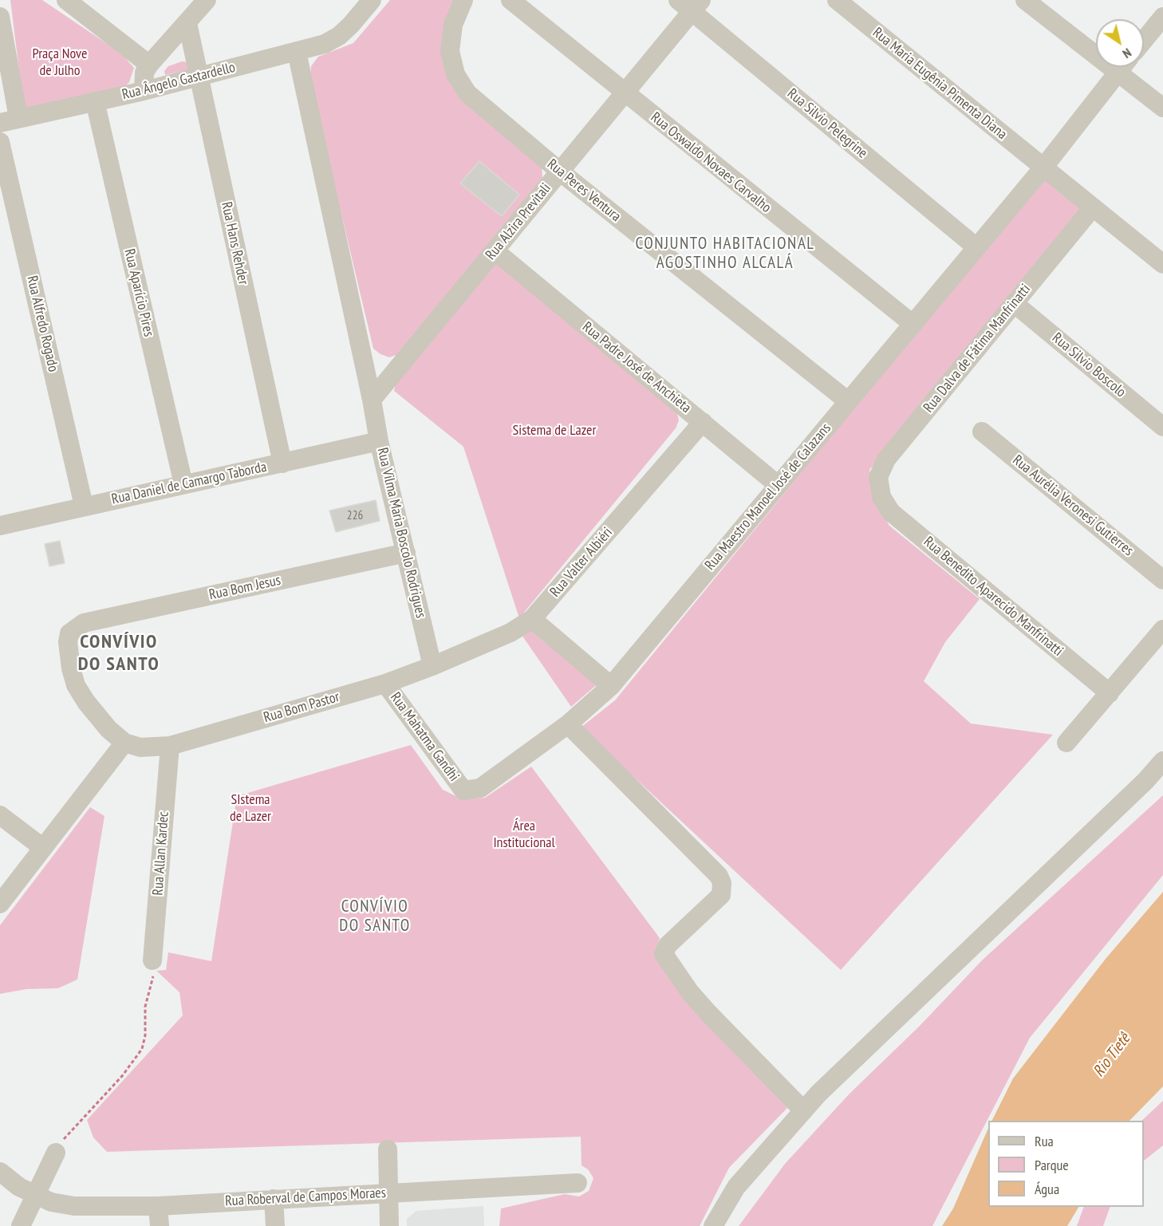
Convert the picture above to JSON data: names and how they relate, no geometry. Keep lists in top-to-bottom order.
{
  "streets": {
    "street": [
      "Rua Ângelo Gastardello",
      "Rua Maria Eugênia Pimenta Diana",
      "Rua Silvio Pelegrine",
      "Rua Oswaldo Novaes Carvalho",
      "Rua Peres Ventura",
      "Rua Alzira Previtali",
      "Rua Hans Rehder",
      "Rua Aparício Pires",
      "Rua Alfredo Rogado",
      "Rua Dalva de Fátima Manfrinatti",
      "Rua Silvio Boscolo",
      "Rua Padre José de Anchieta",
      "Rua Daniel de Camargo Taborda",
      "Rua Maestro Manoel José de Calazans",
      "Rua Aurélia Veronesi Gutierres",
      "Rua Vilma Maria Boscolo Rodrigues",
      "Rua Valter Albiéri",
      "Rua Bom Jesus",
      "Rua Benedito Aparecido Manfrinatti",
      "Rua Bom Pastor",
      "Rua Mahatma Gandhi",
      "Rua Allan Kardec",
      "Rua Roberval de Campos Moraes"
    ]
  },
  "crossings": [
    ["Rua Ângelo Gastardello", "Rua Hans Rehder"],
    ["Rua Ângelo Gastardello", "Rua Aparício Pires"],
    ["Rua Ângelo Gastardello", "Rua Vilma Maria Boscolo Rodrigues"],
    ["Rua Maria Eugênia Pimenta Diana", "Rua Dalva de Fátima Manfrinatti"],
    ["Rua Maria Eugênia Pimenta Diana", "Rua Maestro Manoel José de Calazans"],
    ["Rua Silvio Pelegrine", "Rua Alzira Previtali"],
    ["Rua Silvio Pelegrine", "Rua Maestro Manoel José de Calazans"],
    ["Rua Oswaldo Novaes Carvalho", "Rua Alzira Previtali"],
    ["Rua Oswaldo Novaes Carvalho", "Rua Maestro Manoel José de Calazans"],
    ["Rua Peres Ventura", "Rua Alzira Previtali"],
    ["Rua Peres Ventura", "Rua Maestro Manoel José de Calazans"],
    ["Rua Alzira Previtali", "Rua Padre José de Anchieta"],
    ["Rua Alzira Previtali", "Rua Vilma Maria Boscolo Rodrigues"],
    ["Rua Hans Rehder", "Rua Daniel de Camargo Taborda"],
    ["Rua Aparício Pires", "Rua Daniel de Camargo Taborda"],
    ["Rua Alfredo Rogado", "Rua Daniel de Camargo Taborda"],
    ["Rua Dalva de Fátima Manfrinatti", "Rua Silvio Boscolo"],
    ["Rua Dalva de Fátima Manfrinatti", "Rua Benedito Aparecido Manfrinatti"],
    ["Rua Padre José de Anchieta", "Rua Maestro Manoel José de Calazans"],
    ["Rua Padre José de Anchieta", "Rua Valter Albiéri"],
    ["Rua Daniel de Camargo Taborda", "Rua Vilma Maria Boscolo Rodrigues"],
    ["Rua Maestro Manoel José de Calazans", "Rua Mahatma Gandhi"],
    ["Rua Vilma Maria Boscolo Rodrigues", "Rua Valter Albiéri"],
    ["Rua Vilma Maria Boscolo Rodrigues", "Rua Bom Jesus"],
    ["Rua Vilma Maria Boscolo Rodrigues", "Rua Bom Pastor"],
    ["Rua Valter Albiéri", "Rua Bom Pastor"],
    ["Rua Bom Jesus", "Rua Bom Pastor"],
    ["Rua Bom Pastor", "Rua Mahatma Gandhi"],
    ["Rua Bom Pastor", "Rua Allan Kardec"]
  ],
  "districts": ["CONJUNTO HABITACIONAL AGOSTINHO ALCALÁ", "CONVÍVIO DO SANTO", "CONVÍVIO DO SANTO"],
  "water": ["Rio Tietê"],
  "parks": [
    "Praça Nove de Julho",
    "Sistema de Lazer",
    "SIstema de Lazer",
    "Área Institucional"
  ],
  "house_numbers": ["226"],
  "legend": ["Rua", "Parque", "Água"],
  "north": "bottom right"
}
